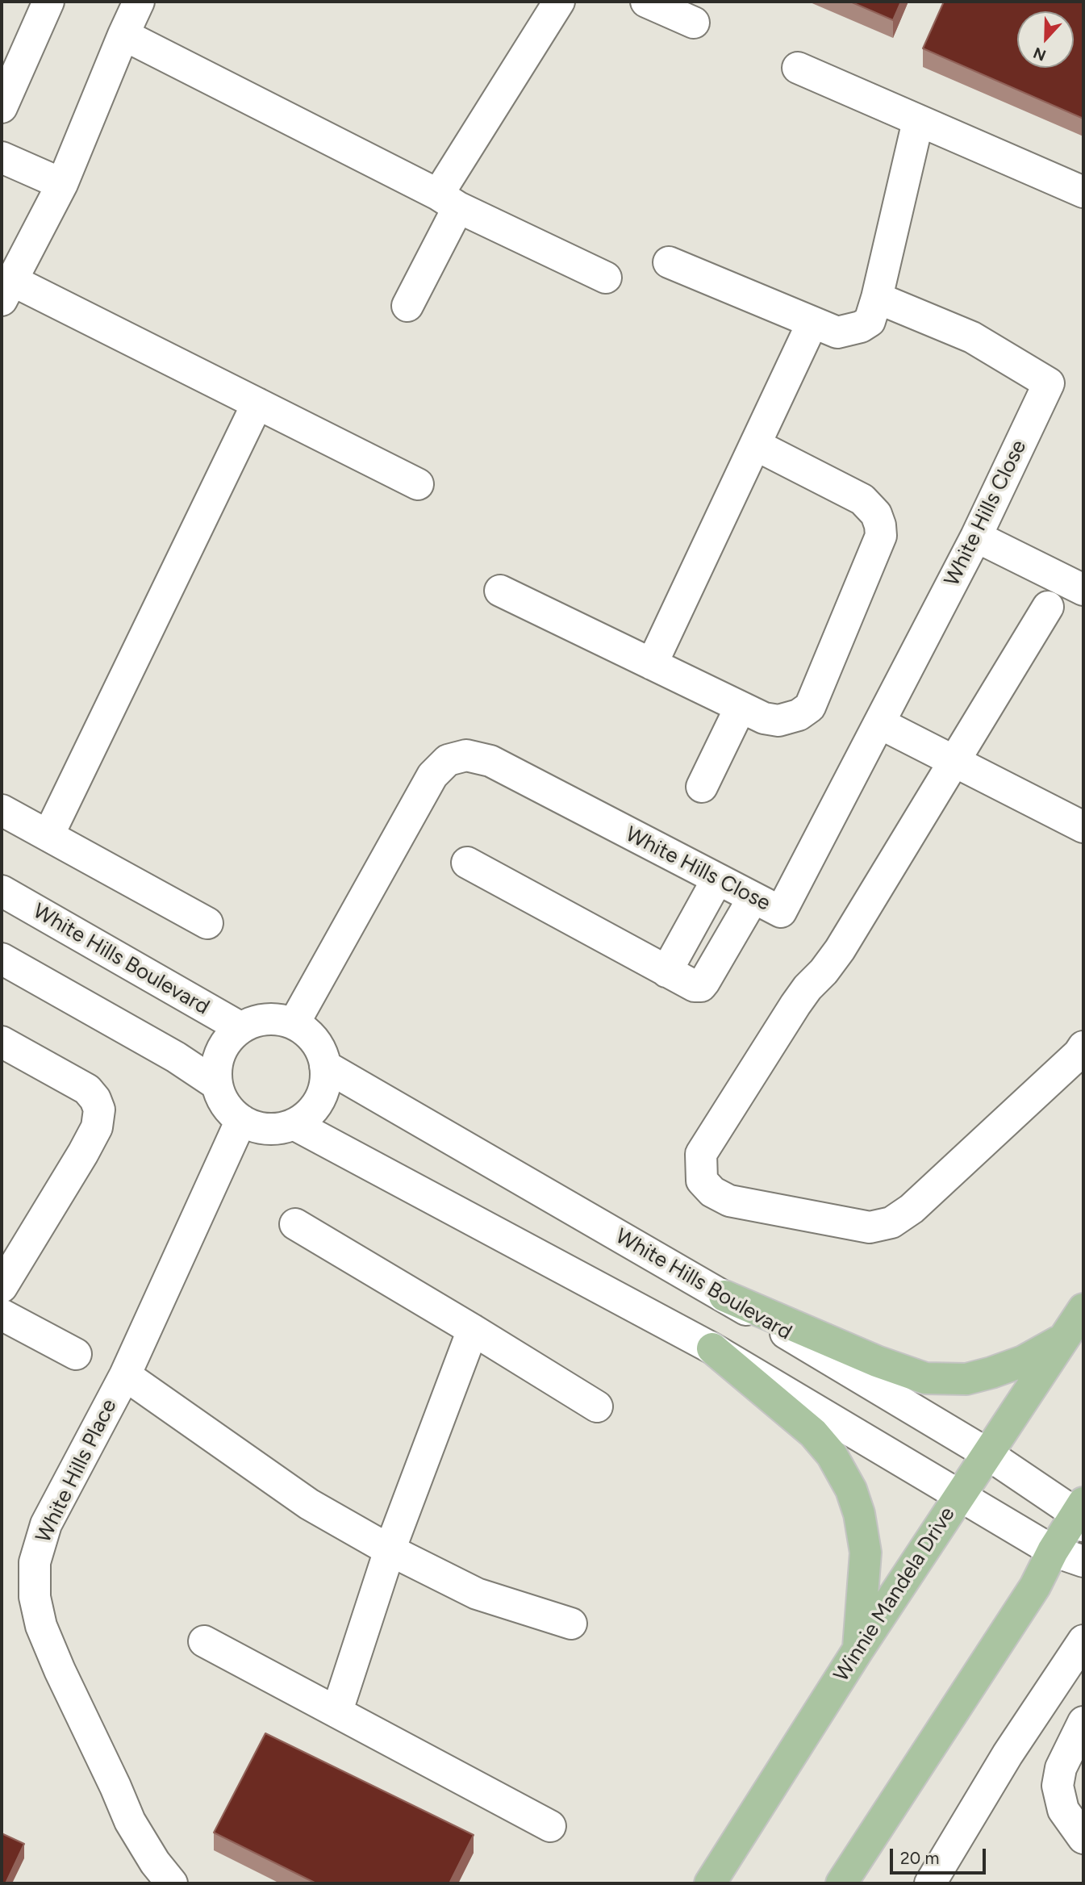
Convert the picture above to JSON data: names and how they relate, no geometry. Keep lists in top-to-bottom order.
{
  "streets": {
    "main road": ["Winnie Mandela Drive"],
    "street": ["White Hills Close", "White Hills Boulevard", "White Hills Place"]
  },
  "crossings": [
    ["White Hills Close", "White Hills Boulevard"],
    ["White Hills Close", "White Hills Place"],
    ["White Hills Boulevard", "White Hills Place"],
    ["White Hills Boulevard", "Winnie Mandela Drive"]
  ],
  "scale_bar": "20 m",
  "north": "bottom"
}
